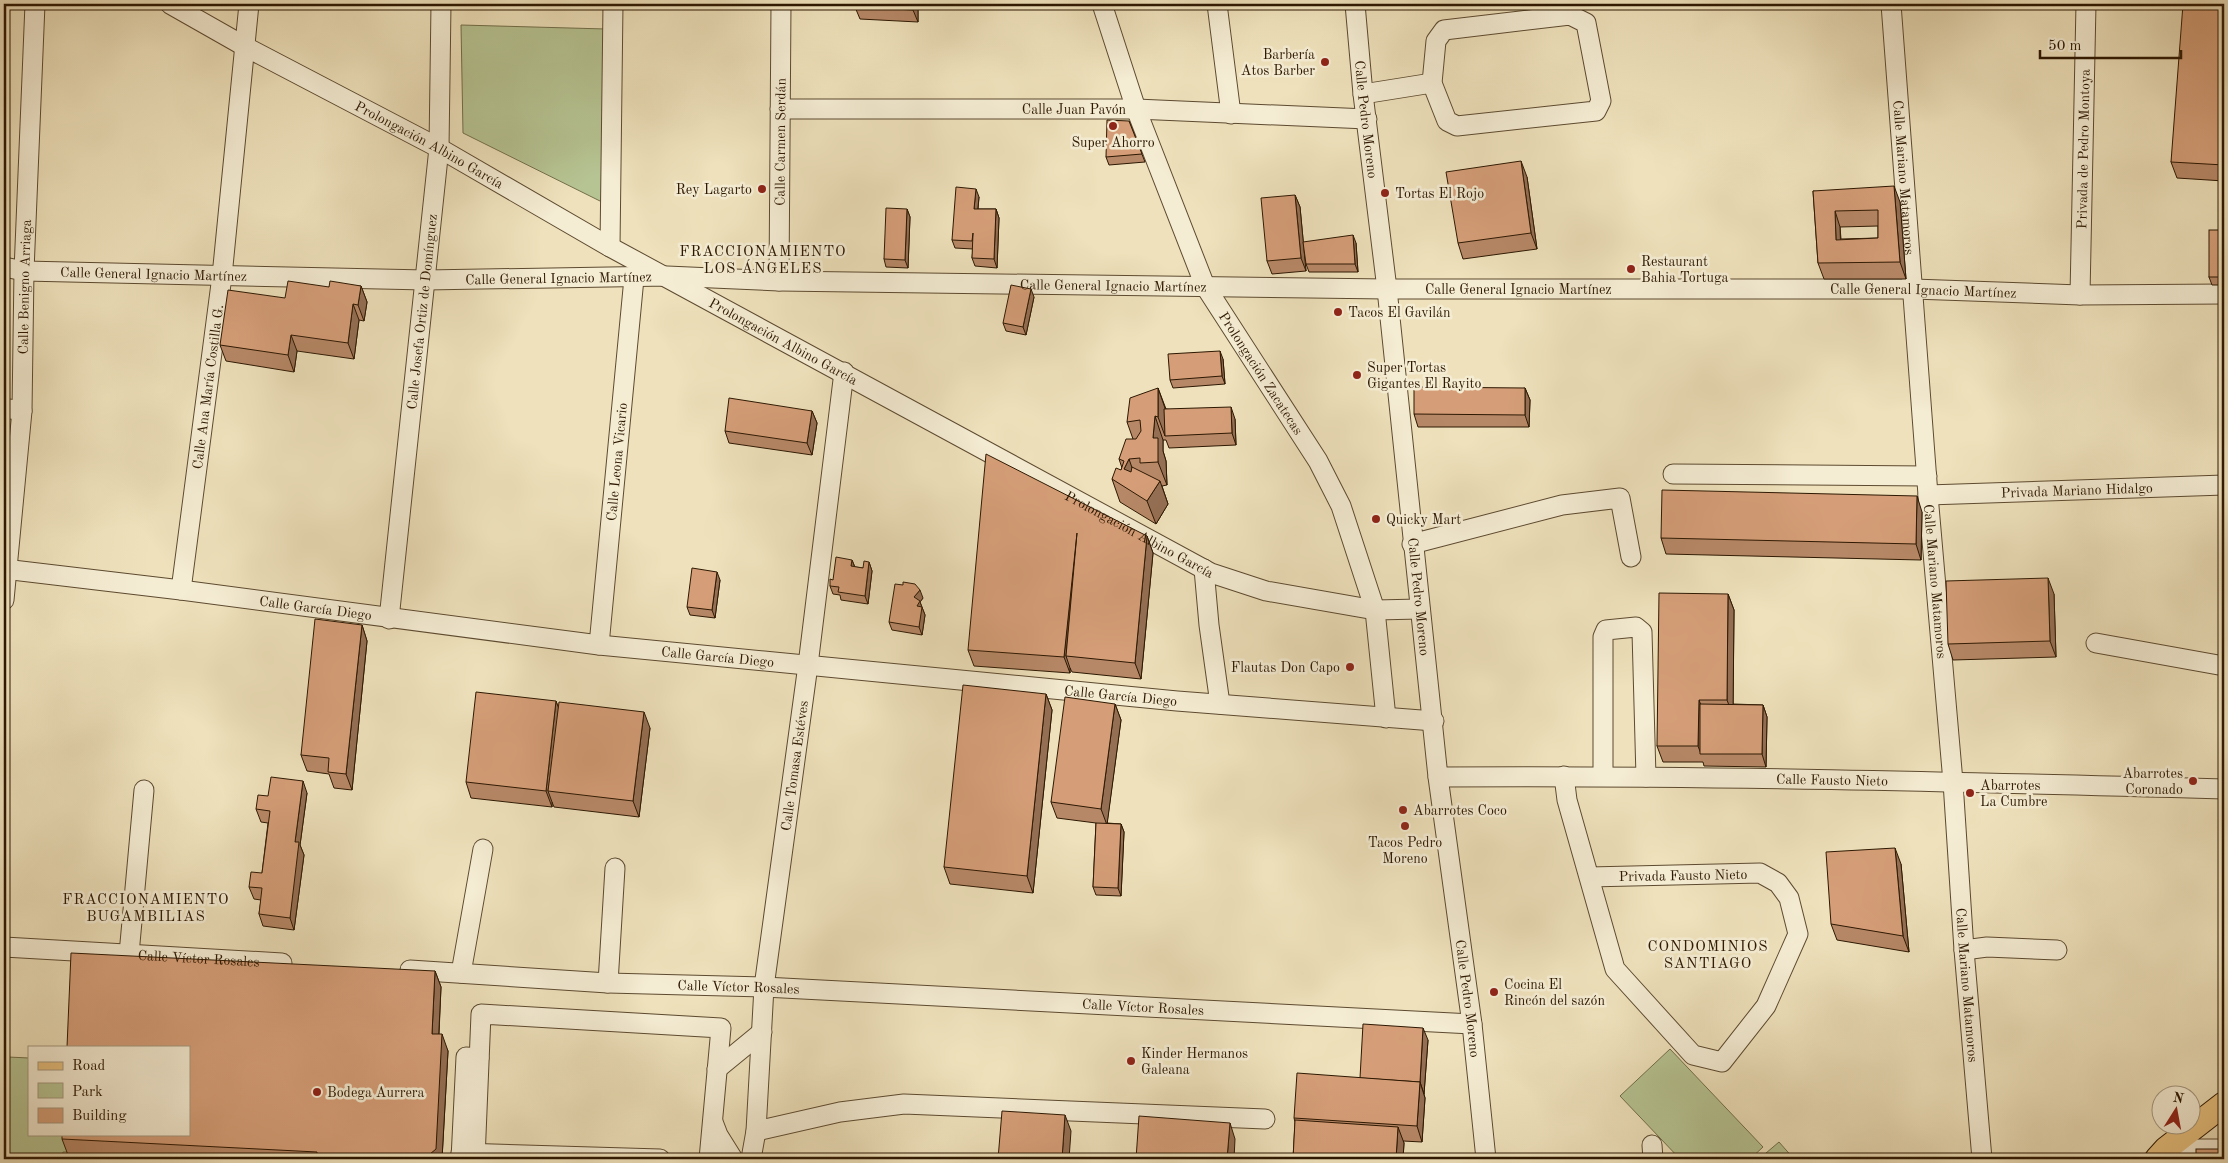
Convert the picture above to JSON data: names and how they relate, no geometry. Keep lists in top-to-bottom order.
{
  "streets": {
    "street": [
      "Calle Juan Pavón",
      "Calle Pedro Moreno",
      "Calle Carmen Serdán",
      "Prolongación Albino García",
      "Privada de Pedro Montoya",
      "Calle Mariano Matamoros",
      "Calle General Ignacio Martínez",
      "Calle Benigno Arriaga",
      "Calle Josefa Ortiz de Domínguez",
      "Prolongación Zacatecas",
      "Calle Ana María Costilla G.",
      "Calle Leona Vicario",
      "Privada Mariano Hidalgo",
      "Calle García Diego",
      "Calle Tomasa Estéves",
      "Calle Fausto Nieto",
      "Privada Fausto Nieto",
      "Calle Víctor Rosales"
    ]
  },
  "crossings": [
    ["Calle Juan Pavón", "Calle Pedro Moreno"],
    ["Calle Juan Pavón", "Calle Carmen Serdán"],
    ["Calle Juan Pavón", "Prolongación Zacatecas"],
    ["Calle Pedro Moreno", "Prolongación Albino García"],
    ["Calle Pedro Moreno", "Calle General Ignacio Martínez"],
    ["Calle Pedro Moreno", "Calle García Diego"],
    ["Calle Pedro Moreno", "Calle Fausto Nieto"],
    ["Calle Pedro Moreno", "Calle Víctor Rosales"],
    ["Calle Carmen Serdán", "Calle General Ignacio Martínez"],
    ["Prolongación Albino García", "Calle General Ignacio Martínez"],
    ["Prolongación Albino García", "Calle Josefa Ortiz de Domínguez"],
    ["Prolongación Albino García", "Prolongación Zacatecas"],
    ["Prolongación Albino García", "Calle Ana María Costilla G."],
    ["Prolongación Albino García", "Calle Tomasa Estéves"],
    ["Privada de Pedro Montoya", "Calle General Ignacio Martínez"],
    ["Calle Mariano Matamoros", "Calle General Ignacio Martínez"],
    ["Calle Mariano Matamoros", "Privada Mariano Hidalgo"],
    ["Calle Mariano Matamoros", "Calle Fausto Nieto"],
    ["Calle General Ignacio Martínez", "Calle Benigno Arriaga"],
    ["Calle General Ignacio Martínez", "Calle Josefa Ortiz de Domínguez"],
    ["Calle General Ignacio Martínez", "Prolongación Zacatecas"],
    ["Calle General Ignacio Martínez", "Calle Ana María Costilla G."],
    ["Calle General Ignacio Martínez", "Calle Leona Vicario"],
    ["Calle Benigno Arriaga", "Calle García Diego"],
    ["Calle Josefa Ortiz de Domínguez", "Calle García Diego"],
    ["Prolongación Zacatecas", "Calle García Diego"],
    ["Calle Ana María Costilla G.", "Calle García Diego"],
    ["Calle Leona Vicario", "Calle García Diego"],
    ["Calle García Diego", "Calle Tomasa Estéves"],
    ["Calle Tomasa Estéves", "Calle Víctor Rosales"],
    ["Calle Fausto Nieto", "Privada Fausto Nieto"]
  ],
  "districts": ["FRACCIONAMIENTO LOS ÁNGELES", "FRACCIONAMIENTO BUGAMBILIAS", "CONDOMINIOS SANTIAGO"],
  "places": [
    "Barbería Atos Barber",
    "Super Ahorro",
    "Rey Lagarto",
    "Tortas El Rojo",
    "Restaurant Bahia Tortuga",
    "Tacos El Gavilán",
    "Super Tortas Gigantes El Rayito",
    "Quicky Mart",
    "Flautas Don Capo",
    "Abarrotes Coronado",
    "Abarrotes La Cumbre",
    "Abarrotes Coco",
    "Tacos Pedro Moreno",
    "Cocina El Rincón del sazón",
    "Kinder Hermanos Galeana",
    "Bodega Aurrera"
  ],
  "legend": ["Road", "Park", "Building"],
  "scale_bar": "50 m",
  "north": "top"
}
